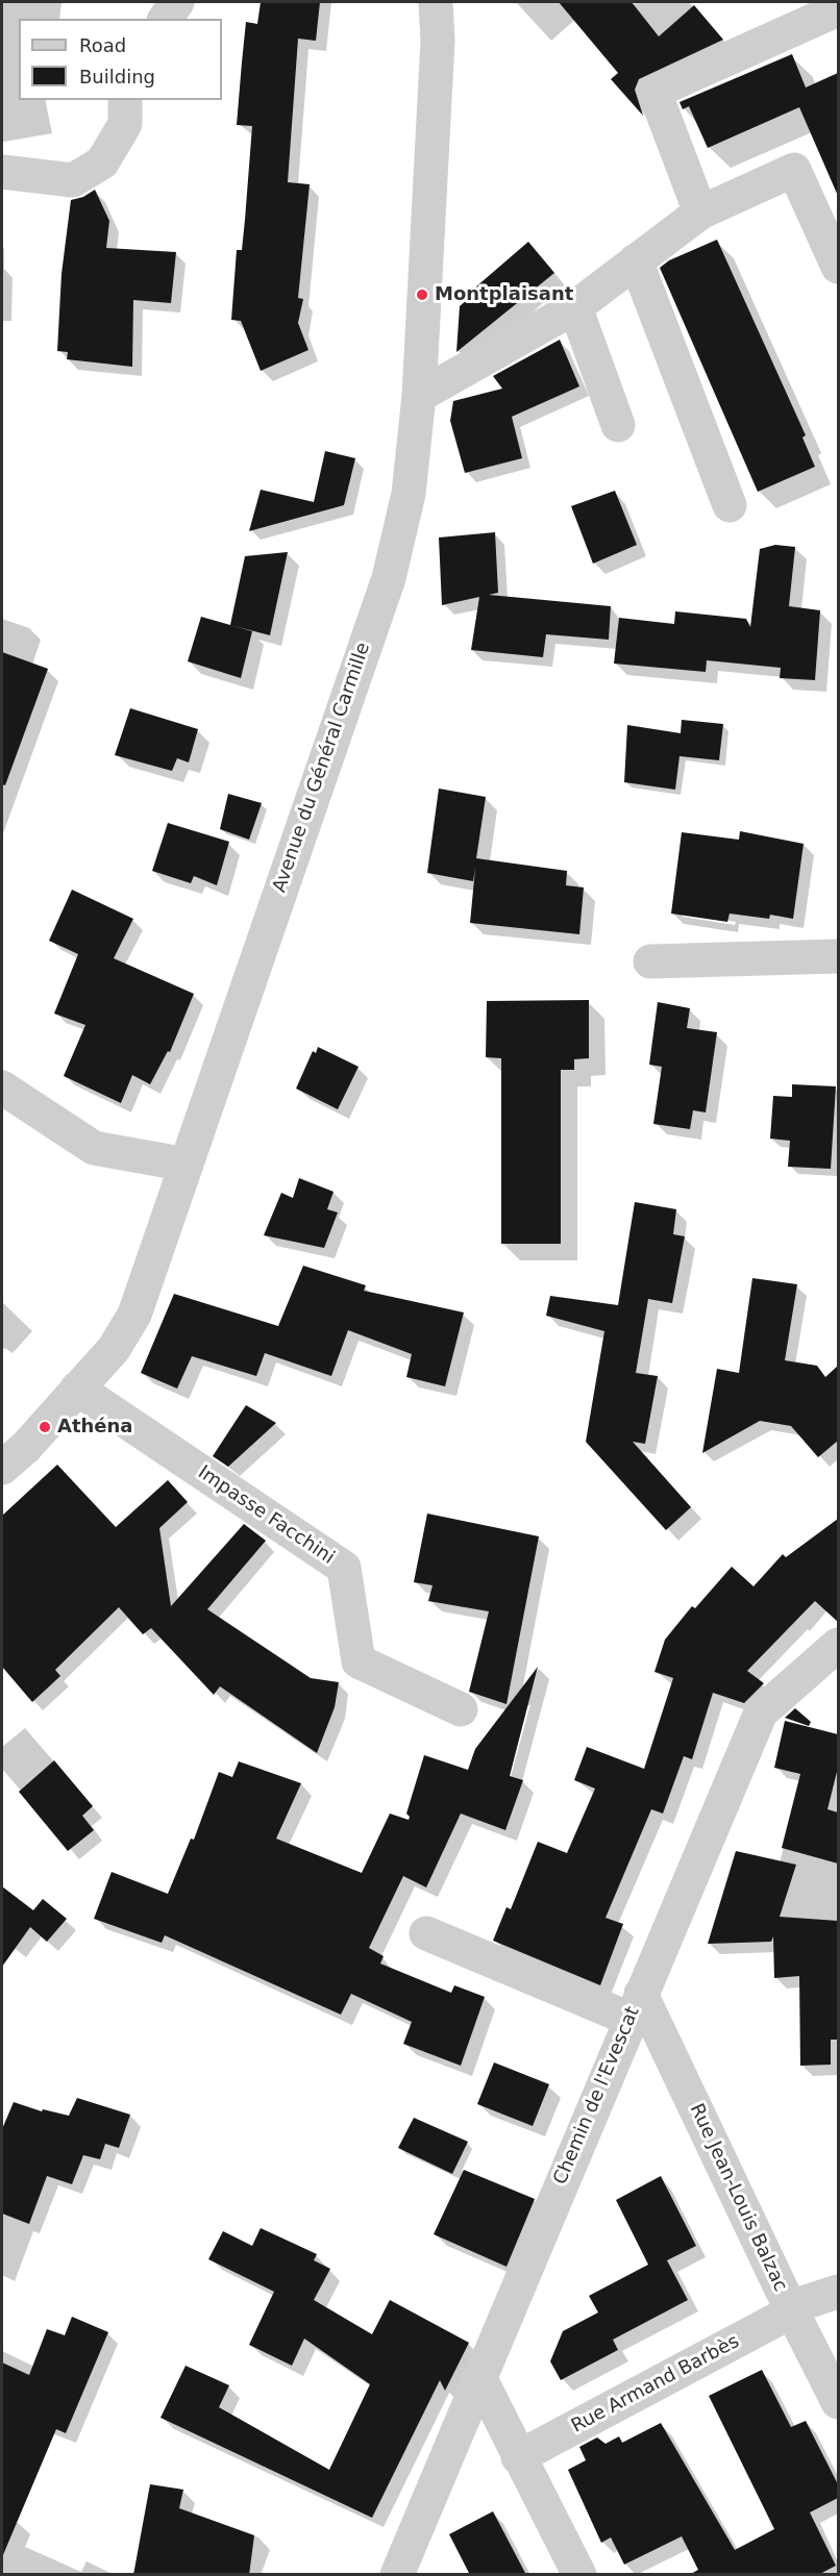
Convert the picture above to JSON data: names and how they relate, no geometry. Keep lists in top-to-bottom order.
{
  "streets": {
    "street": [
      "Avenue du Général Carmille",
      "Impasse Facchini",
      "Chemin de l'Evescat",
      "Rue Jean-Louis Balzac",
      "Rue Armand Barbès"
    ]
  },
  "crossings": [
    ["Avenue du Général Carmille", "Impasse Facchini"],
    ["Chemin de l'Evescat", "Rue Jean-Louis Balzac"],
    ["Rue Jean-Louis Balzac", "Rue Armand Barbès"]
  ],
  "places": ["Montplaisant", "Athéna"],
  "legend": ["Road", "Building"]
}
